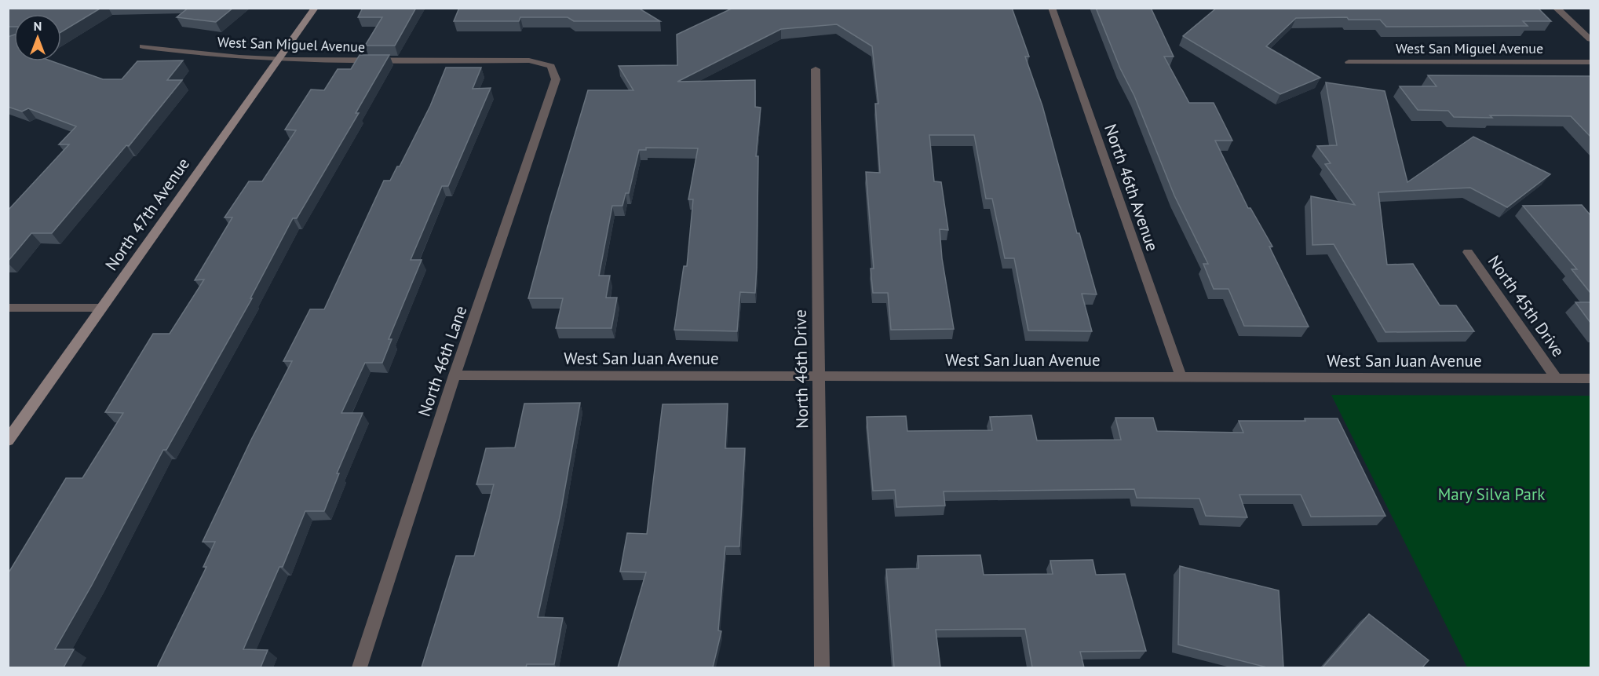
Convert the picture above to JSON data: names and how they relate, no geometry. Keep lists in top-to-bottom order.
{
  "streets": {
    "street": [
      "West San Miguel Avenue",
      "North 46th Avenue",
      "North 47th Avenue",
      "North 45th Drive",
      "West San Juan Avenue",
      "North 46th Lane",
      "North 46th Drive"
    ]
  },
  "crossings": [
    ["West San Miguel Avenue", "North 47th Avenue"],
    ["West San Miguel Avenue", "North 46th Lane"],
    ["North 46th Avenue", "West San Juan Avenue"],
    ["North 45th Drive", "West San Juan Avenue"],
    ["West San Juan Avenue", "North 46th Lane"],
    ["West San Juan Avenue", "North 46th Drive"]
  ],
  "parks": ["Mary Silva Park"],
  "north": "top"
}
